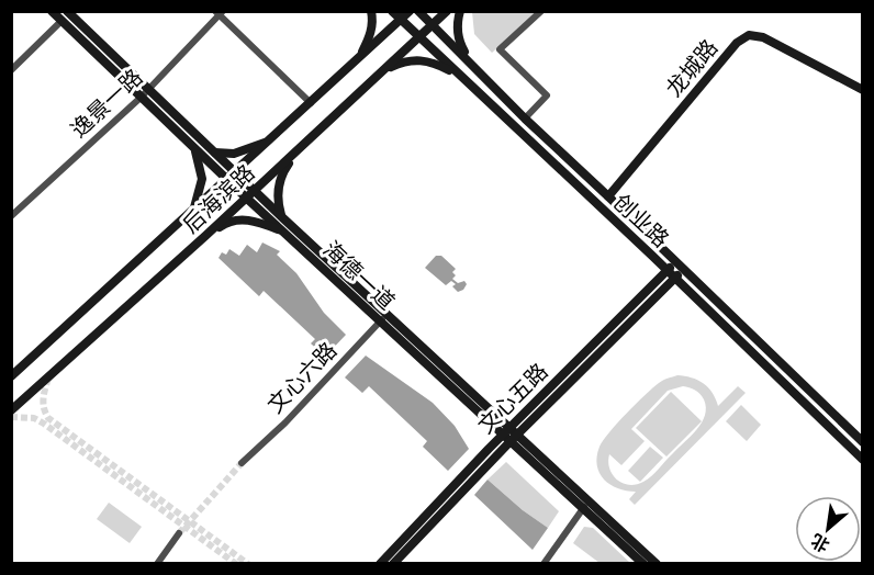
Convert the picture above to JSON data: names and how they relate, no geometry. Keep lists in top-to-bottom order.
{
  "streets": {
    "main road": [
      "龙城路",
      "后海滨路",
      "创业路",
      "海德一道",
      "文心五路"
    ],
    "street": ["逸景一路", "文心六路"]
  },
  "crossings": [
    ["龙城路", "创业路"],
    ["逸景一路", "海德一道"],
    ["后海滨路", "创业路"],
    ["后海滨路", "海德一道"],
    ["创业路", "文心五路"],
    ["海德一道", "文心六路"],
    ["海德一道", "文心五路"]
  ],
  "north": "bottom left"
}
